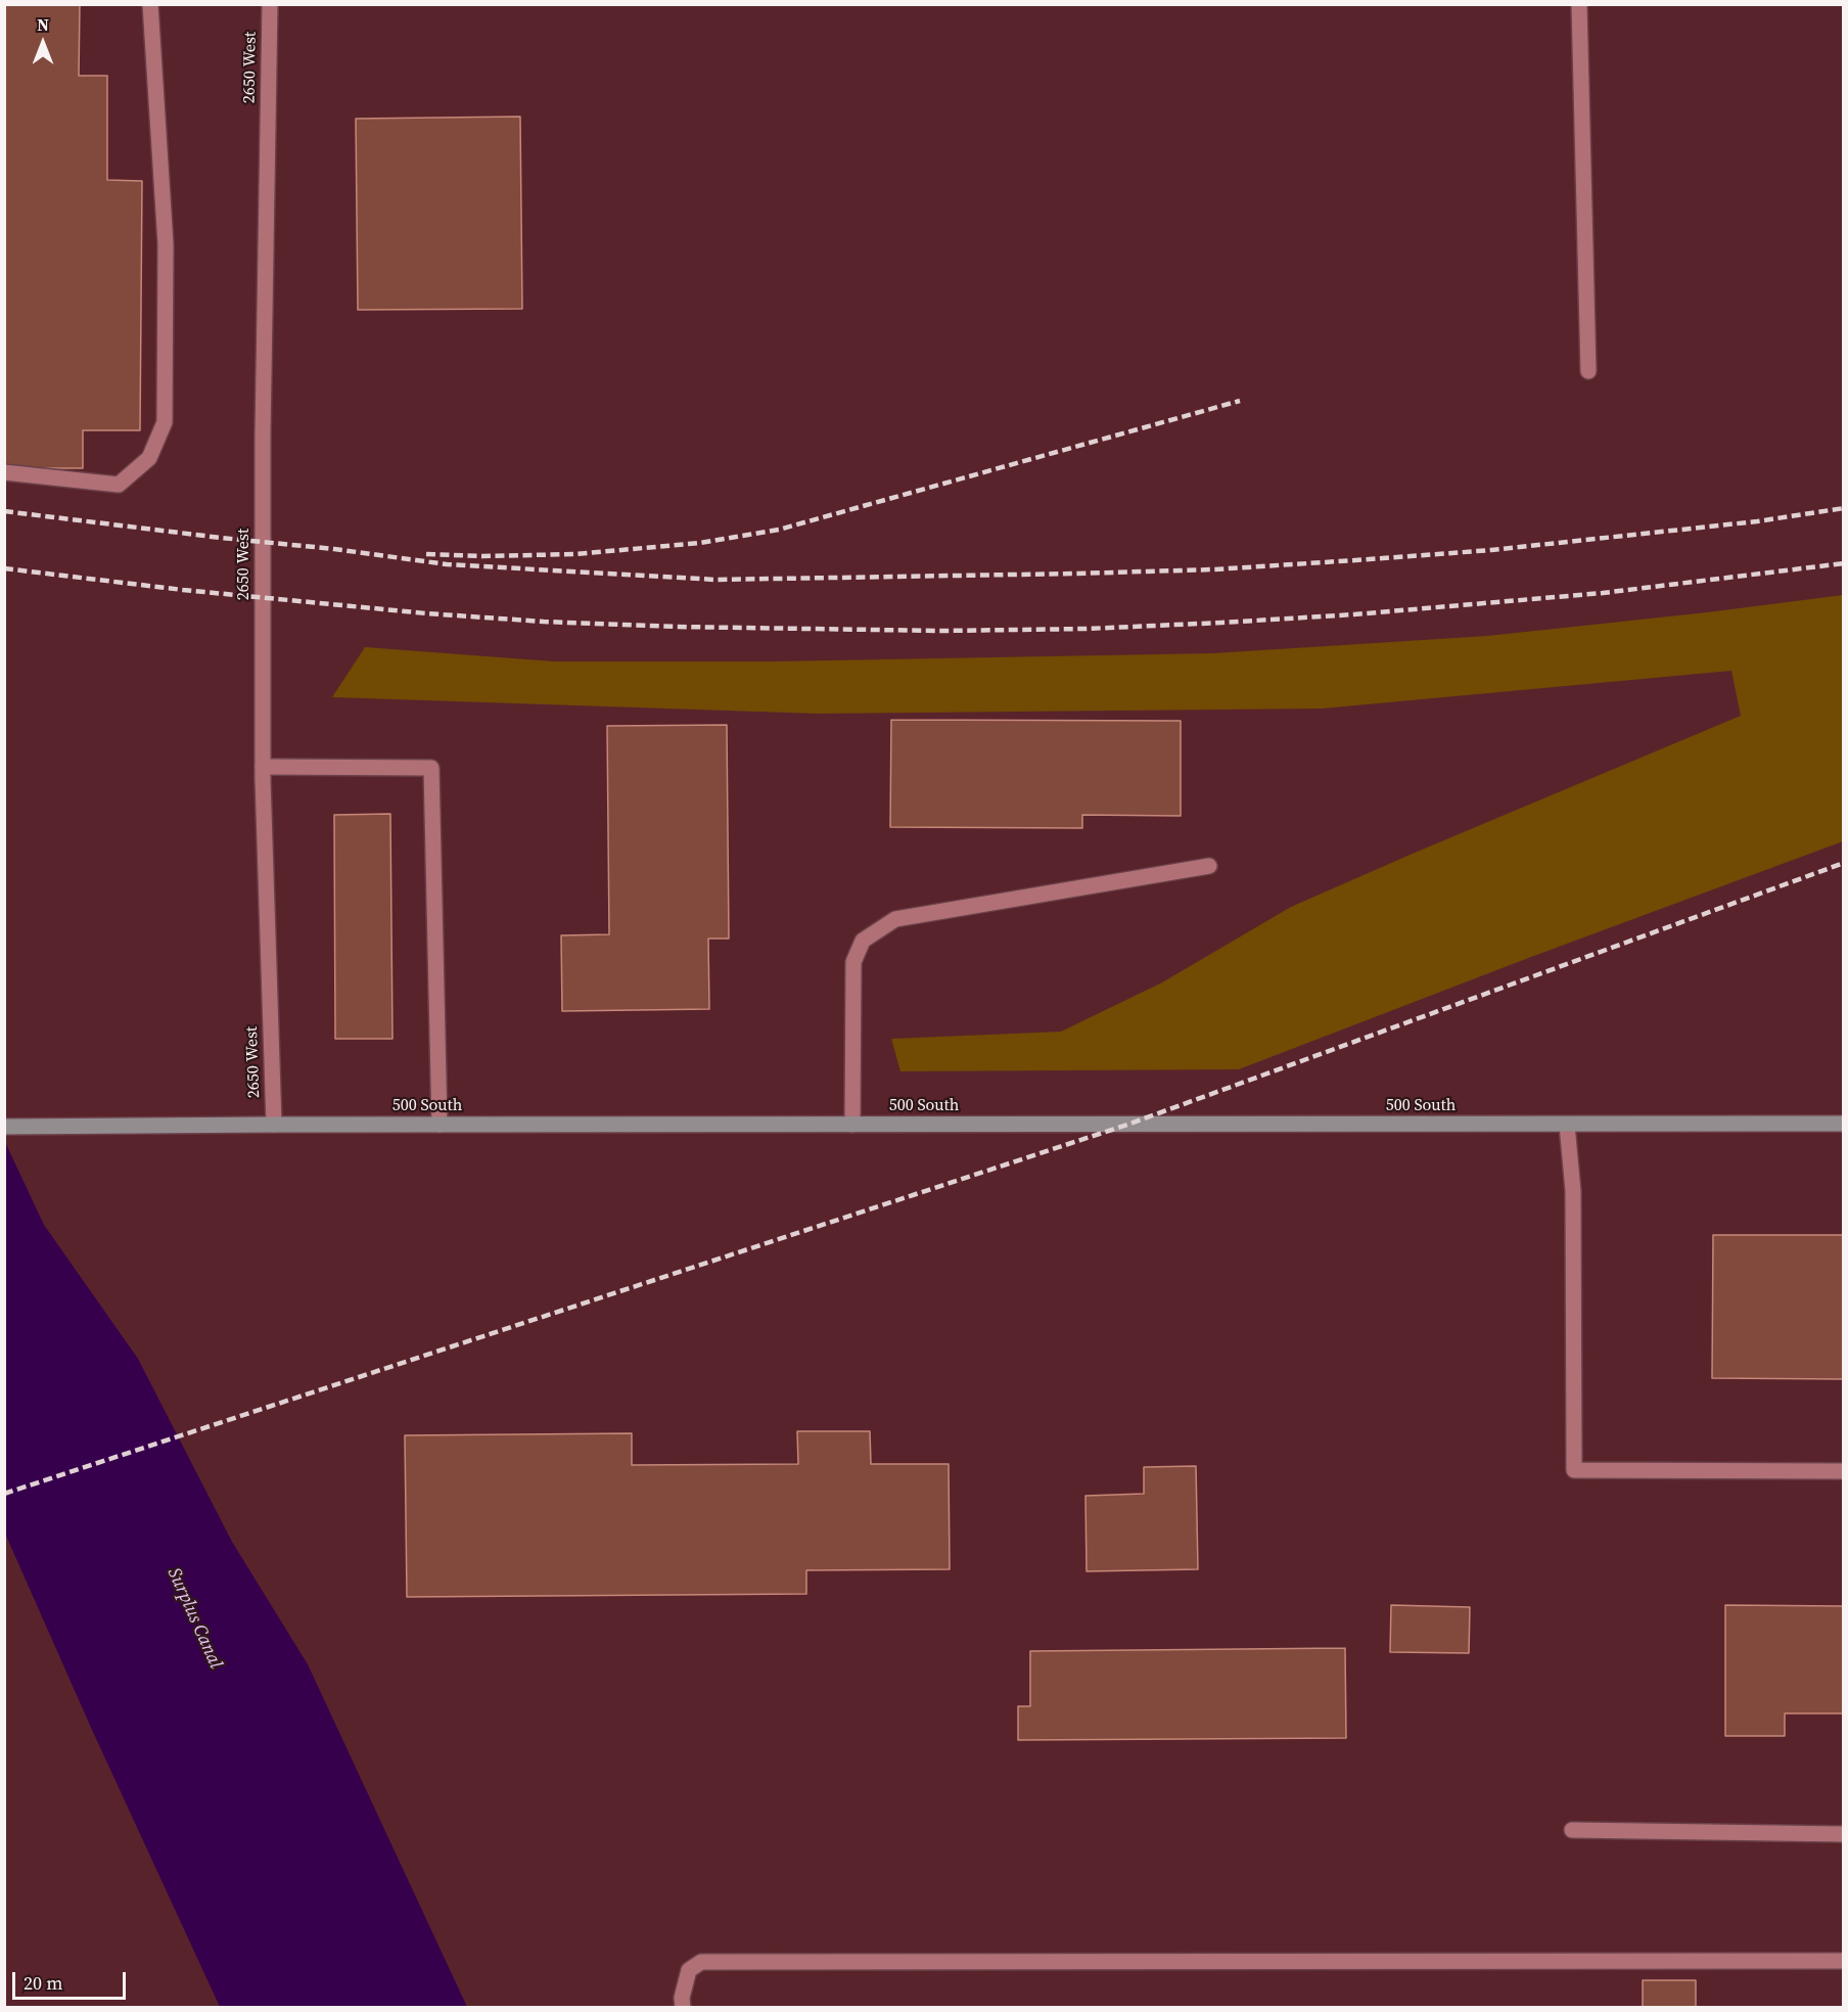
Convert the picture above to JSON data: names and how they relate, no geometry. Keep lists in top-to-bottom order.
{
  "streets": {
    "street": ["2650 West", "500 South"]
  },
  "crossings": [
    ["2650 West", "500 South"]
  ],
  "water": ["Surplus Canal"],
  "scale_bar": "20 m",
  "north": "top"
}
